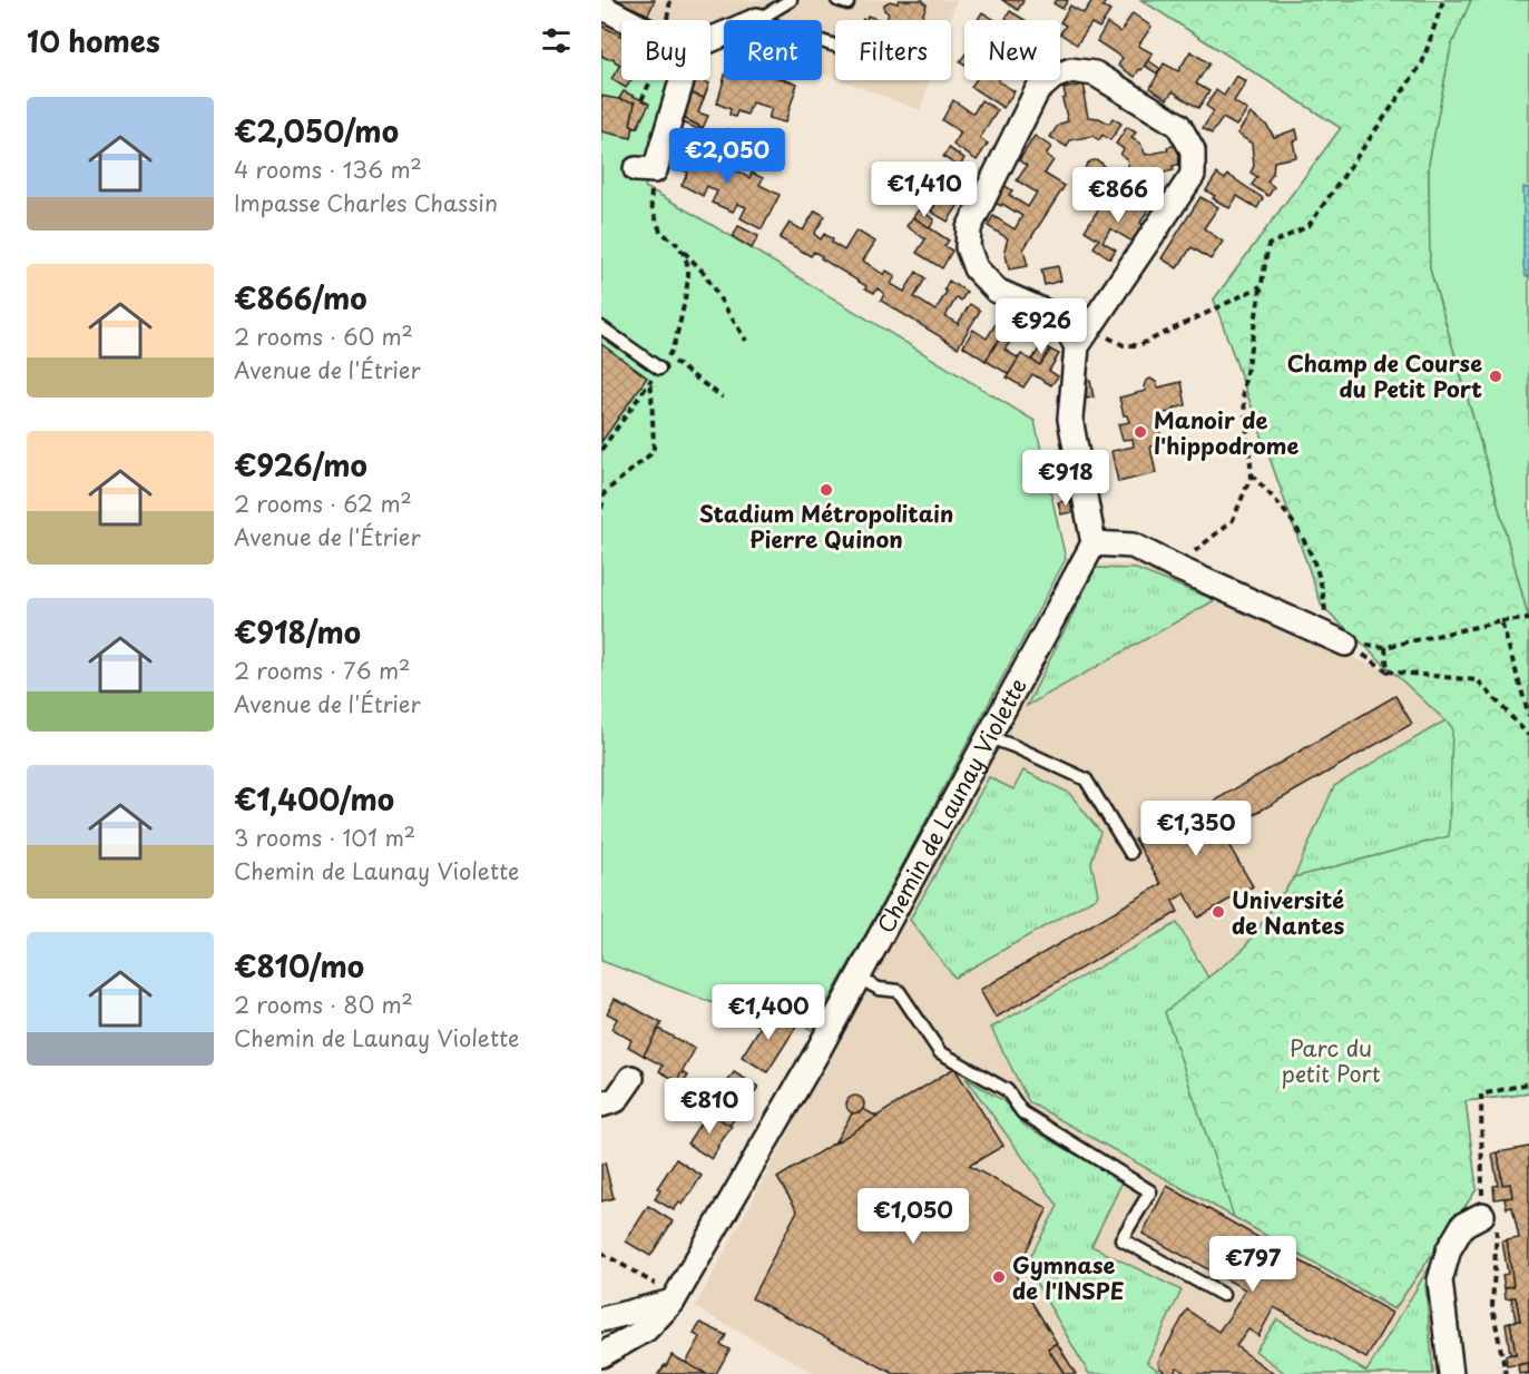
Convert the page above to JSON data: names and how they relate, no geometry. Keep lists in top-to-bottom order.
{
  "streets": {
    "street": ["Chemin de Launay Violette"]
  },
  "parks": ["Parc du petit Port"],
  "places": [
    "Champ de Course du Petit Port",
    "Manoir de l'hippodrome",
    "Stadium Métropolitain Pierre Quinon",
    "Université de Nantes",
    "Gymnase de l'INSPE"
  ],
  "page": {
    "heading": "10 homes",
    "chip": [
      "Buy",
      "Rent",
      "Filters",
      "New"
    ],
    "list": [
      {
        "name": "€2,050/mo",
        "note": "4 rooms · 136 m² · Impasse Charles Chassin"
      },
      {
        "name": "€866/mo",
        "note": "2 rooms · 60 m² · Avenue de l'Étrier"
      },
      {
        "name": "€926/mo",
        "note": "2 rooms · 62 m² · Avenue de l'Étrier"
      },
      {
        "name": "€918/mo",
        "note": "2 rooms · 76 m² · Avenue de l'Étrier"
      },
      {
        "name": "€1,400/mo",
        "note": "3 rooms · 101 m² · Chemin de Launay Violette"
      },
      {
        "name": "€810/mo",
        "note": "2 rooms · 80 m² · Chemin de Launay Violette"
      }
    ],
    "price": [
      "€2,050",
      "€1,410",
      "€866",
      "€926",
      "€918",
      "€1,350",
      "€1,400",
      "€810",
      "€1,050",
      "€797"
    ]
  }
}
